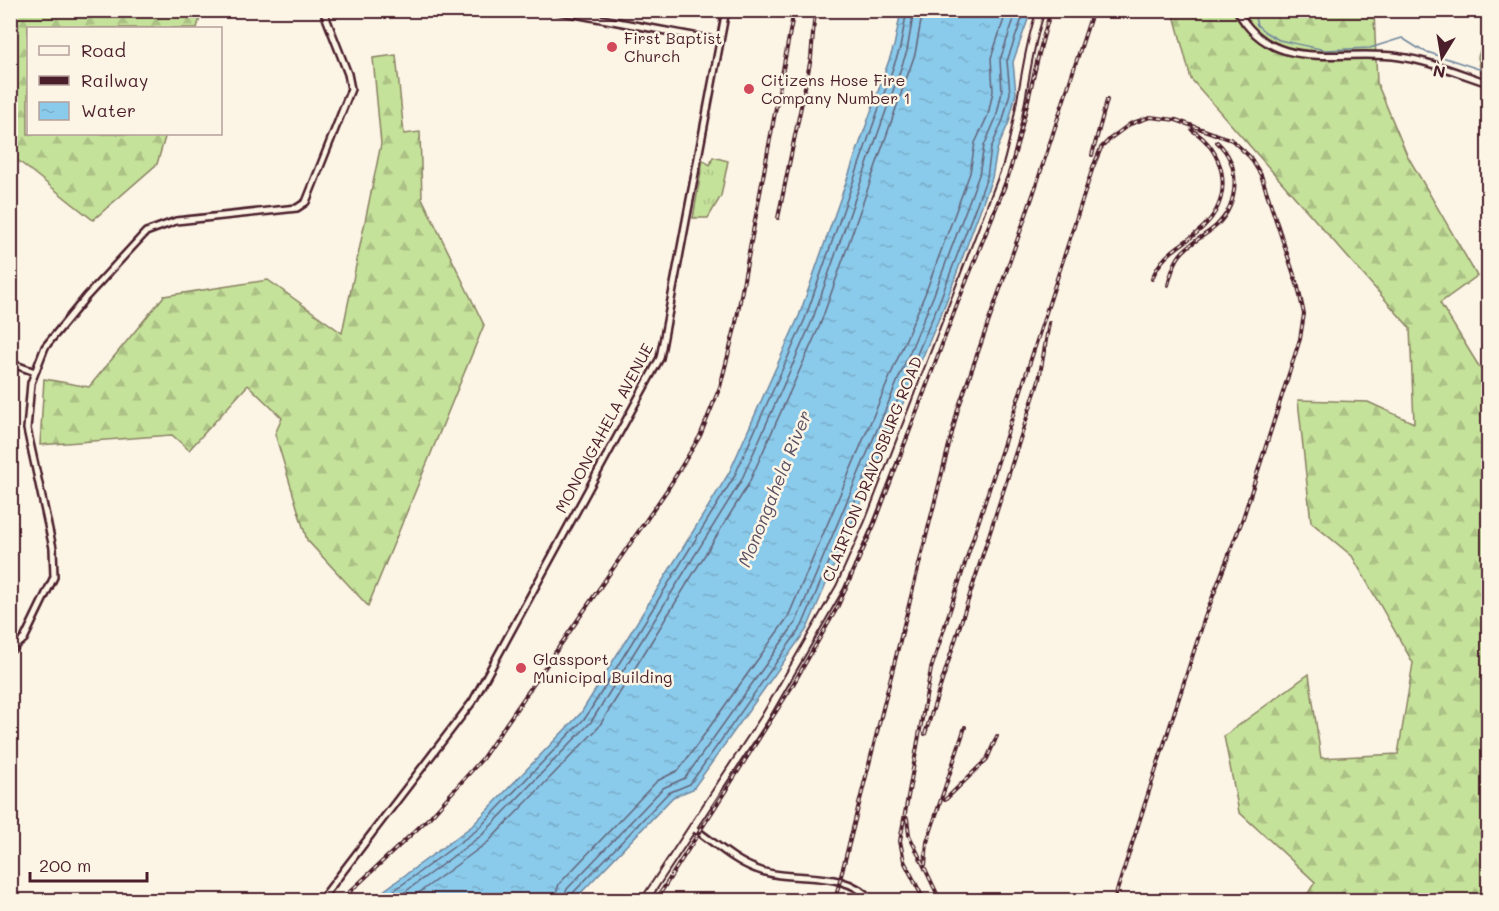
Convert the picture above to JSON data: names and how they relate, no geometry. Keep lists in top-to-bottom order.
{
  "streets": {
    "main road": ["MONONGAHELA AVENUE", "CLAIRTON DRAVOSBURG ROAD"]
  },
  "water": ["Monongahela River"],
  "places": ["First Baptist Church", "Citizens Hose Fire Company Number 1", "Glassport Municipal Building"],
  "legend": ["Road", "Railway", "Water"],
  "scale_bar": "200 m",
  "north": "bottom"
}
